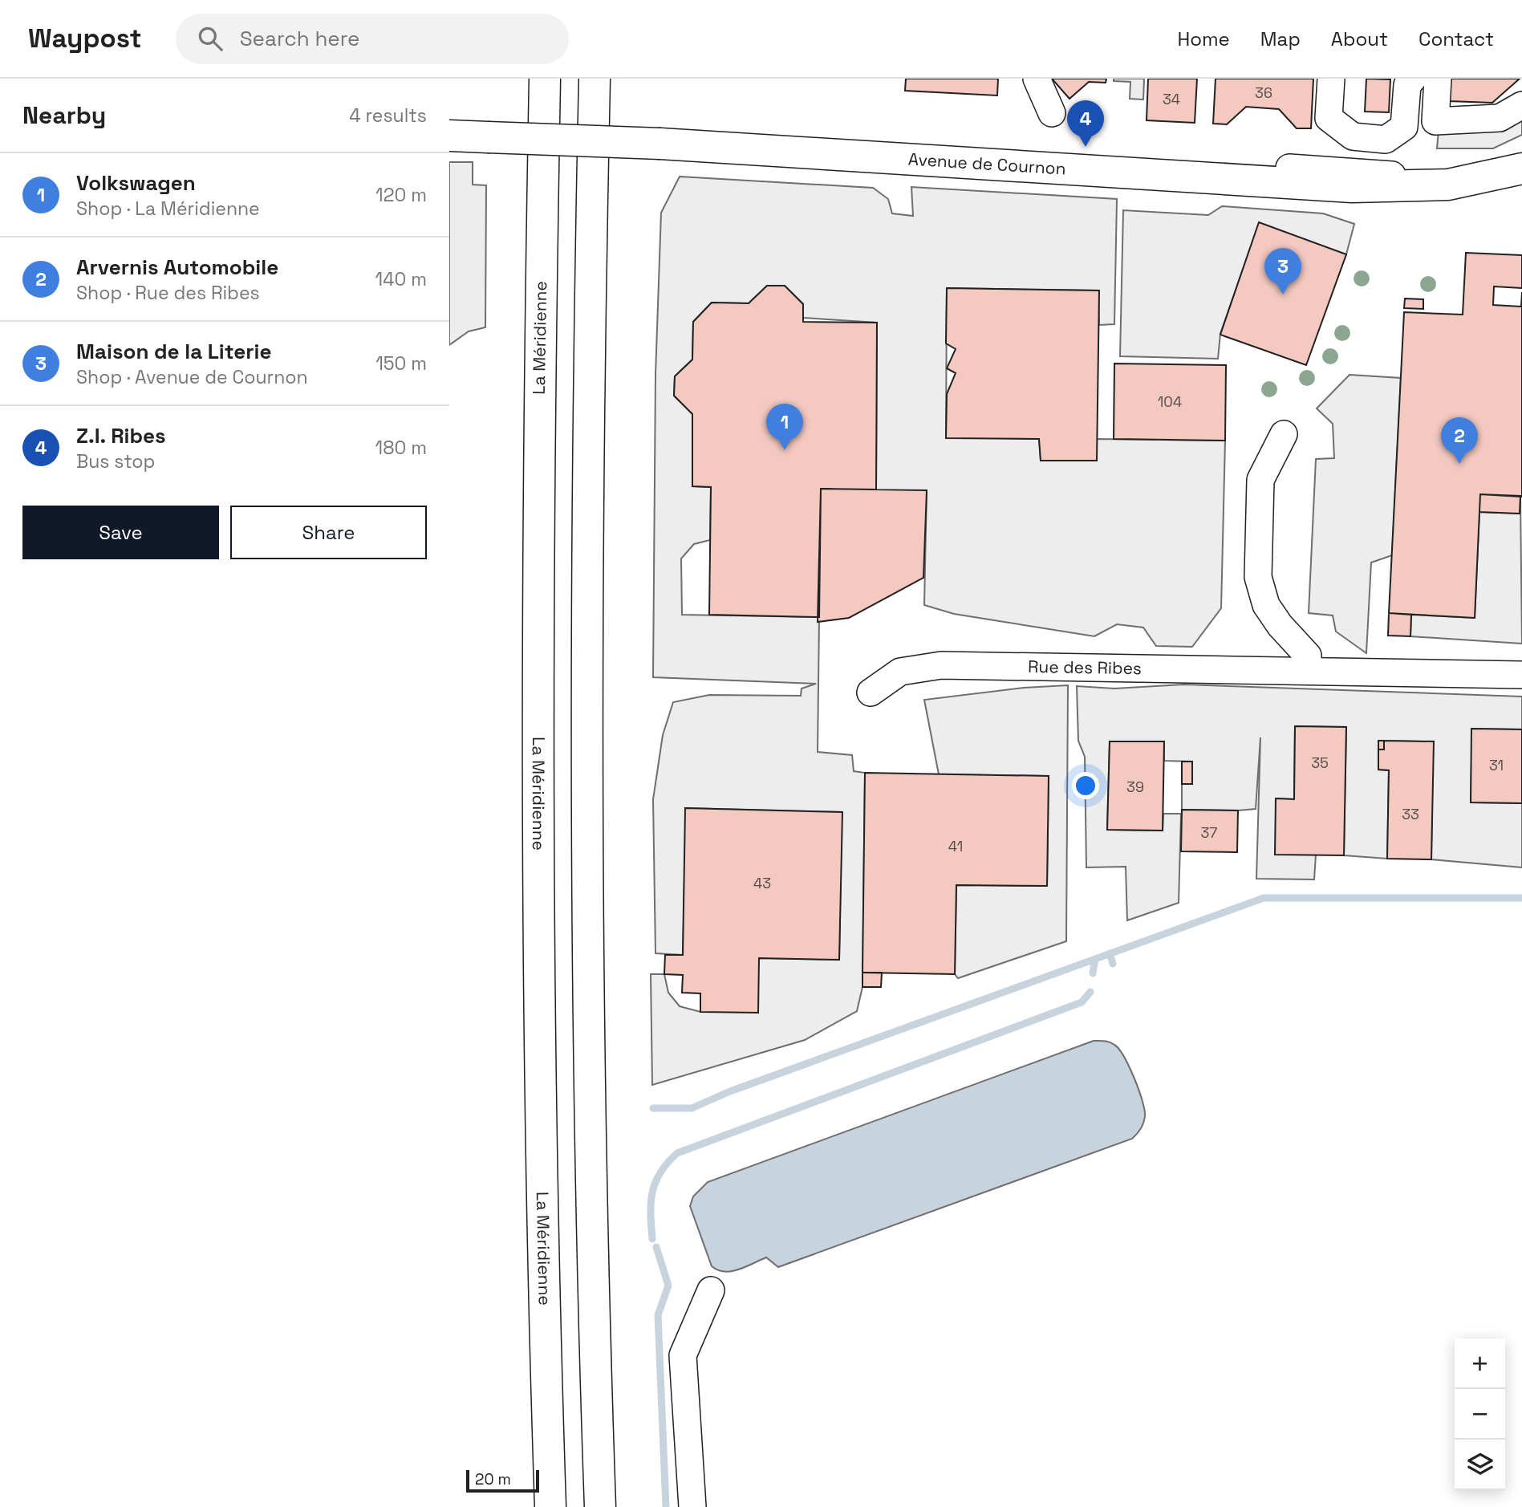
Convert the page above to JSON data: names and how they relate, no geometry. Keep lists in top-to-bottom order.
{
  "streets": {
    "main road": ["Avenue de Cournon", "La Méridienne"],
    "street": ["Rue des Ribes"]
  },
  "house_numbers": [
    "36",
    "34",
    "104",
    "35",
    "31",
    "39",
    "33",
    "37",
    "41",
    "43"
  ],
  "scale_bar": "20 m",
  "page": {
    "header": "Waypost",
    "search": "Search here",
    "nav": [
      "Home",
      "Map",
      "About",
      "Contact"
    ],
    "heading": ["Nearby", "4 results"],
    "pins": [
      "4",
      "3",
      "1",
      "2"
    ],
    "list": [
      {
        "mark": "1",
        "name": "Volkswagen",
        "note": "Shop · La Méridienne",
        "value": "120 m"
      },
      {
        "mark": "2",
        "name": "Arvernis Automobile",
        "note": "Shop · Rue des Ribes",
        "value": "140 m"
      },
      {
        "mark": "3",
        "name": "Maison de la Literie",
        "note": "Shop · Avenue de Cournon",
        "value": "150 m"
      },
      {
        "mark": "4",
        "name": "Z.I. Ribes",
        "note": "Bus stop",
        "value": "180 m"
      }
    ],
    "buttons": ["Save", "Share"],
    "map_buttons": ["+", "−"],
    "scale": "20 m"
  }
}
